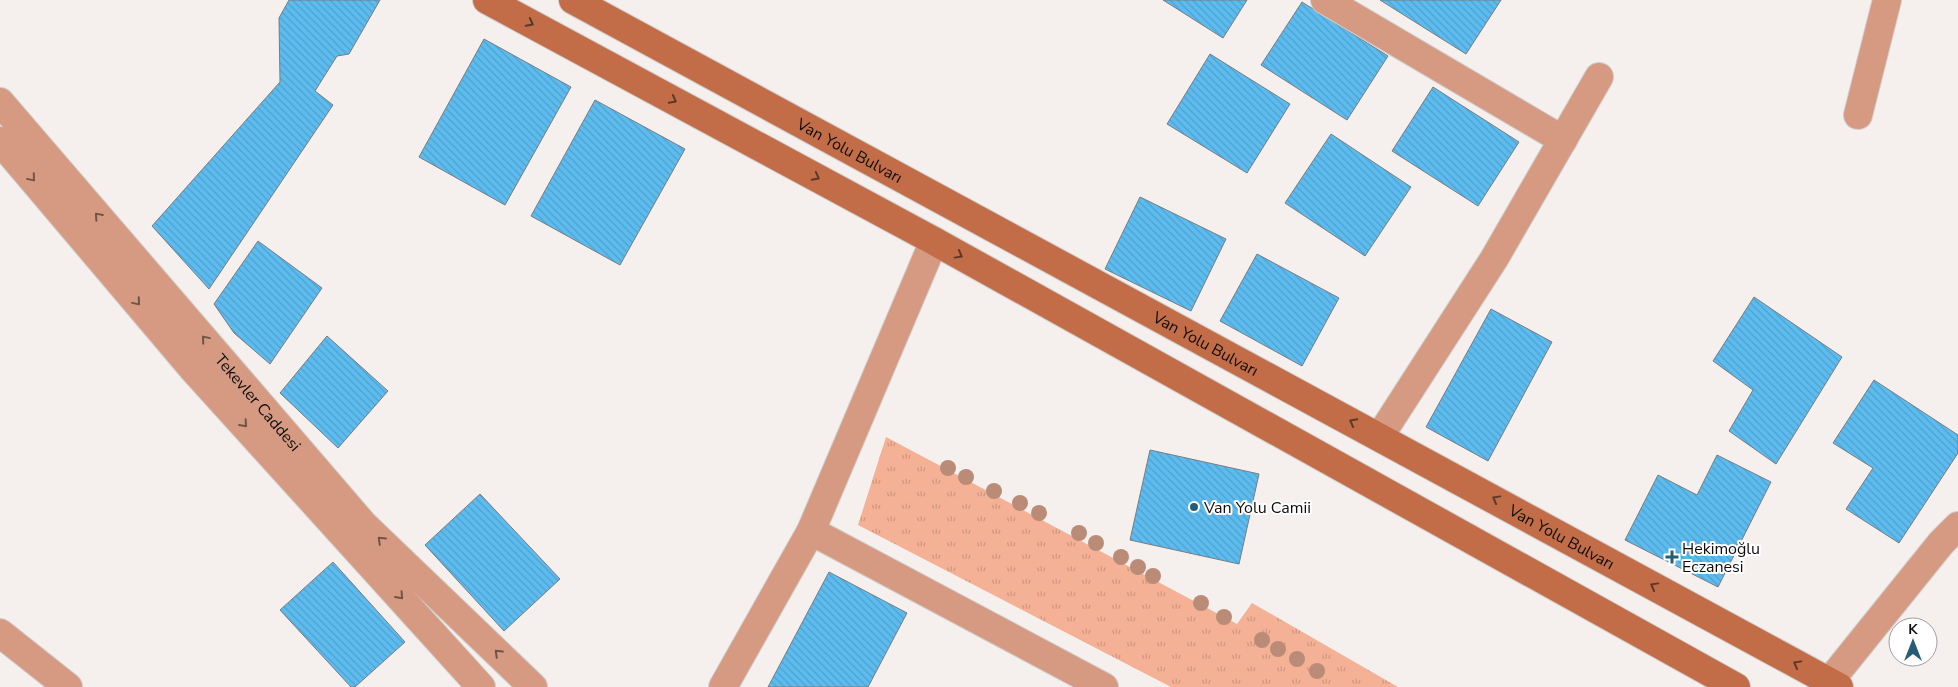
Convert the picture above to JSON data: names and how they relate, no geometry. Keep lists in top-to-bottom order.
{
  "streets": {
    "main road": ["Van Yolu Bulvarı"],
    "street": ["Tekevler Caddesi"]
  },
  "places": {
    "other": ["Van Yolu Camii"],
    "health": ["Hekimoğlu Eczanesi"]
  },
  "north": "top"
}
